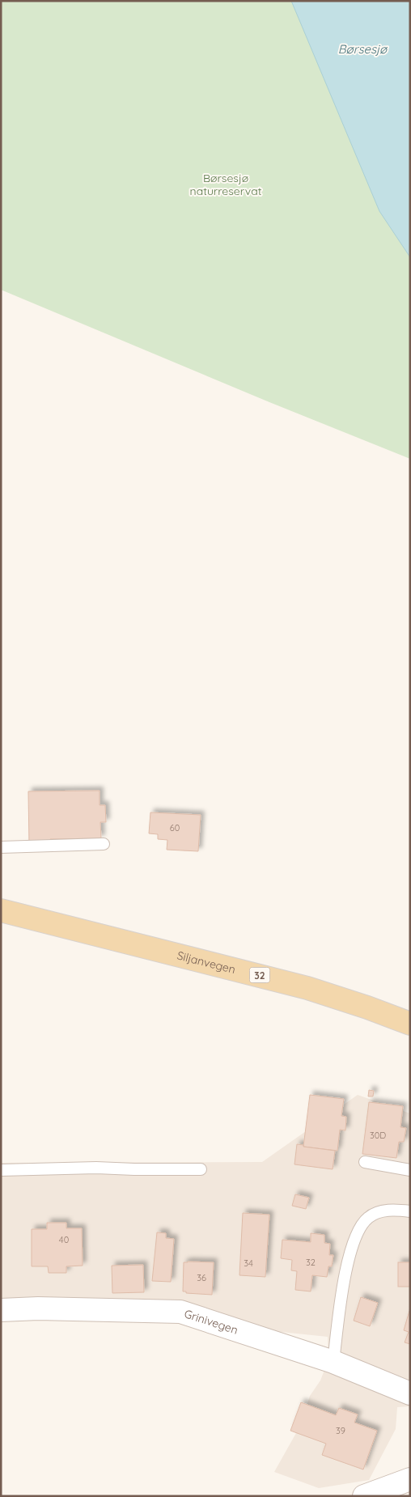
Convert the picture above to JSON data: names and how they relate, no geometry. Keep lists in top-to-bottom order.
{
  "streets": {
    "main road": ["Siljanvegen", "32"],
    "street": ["Grinivegen"]
  },
  "water": ["Børsesjø"],
  "parks": ["Børsesjø naturreservat"],
  "house_numbers": [
    "60",
    "30D",
    "40",
    "32",
    "34",
    "36",
    "39"
  ]
}
